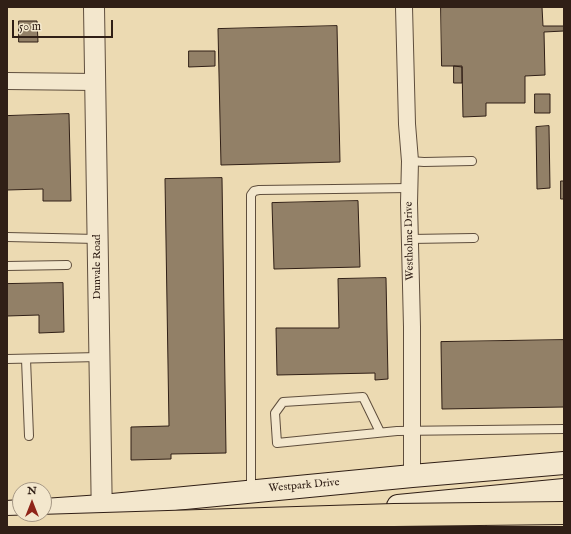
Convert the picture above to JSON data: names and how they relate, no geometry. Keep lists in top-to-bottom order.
{
  "streets": {
    "main road": ["Westpark Drive"],
    "street": ["Westholme Drive", "Dunvale Road"]
  },
  "crossings": [
    ["Westholme Drive", "Westpark Drive"],
    ["Dunvale Road", "Westpark Drive"]
  ],
  "scale_bar": "50 m",
  "north": "top"
}
